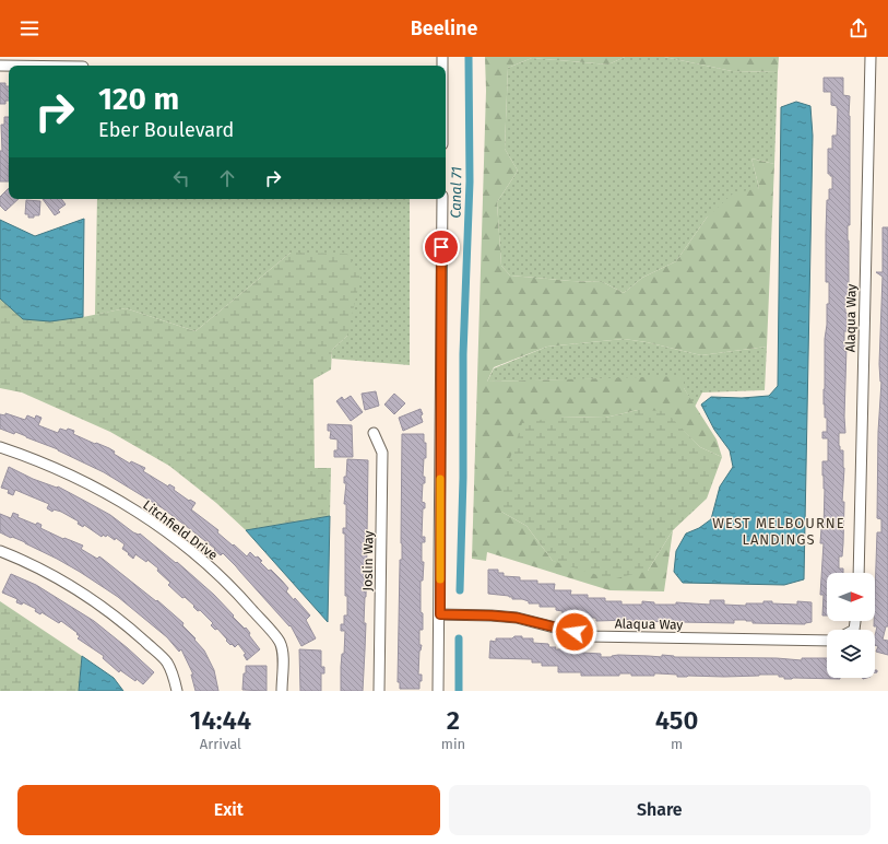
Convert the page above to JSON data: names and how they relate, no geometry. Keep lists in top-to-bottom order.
{
  "streets": {
    "street": ["Alaqua Way", "Litchfield Drive", "Joslin Way"]
  },
  "districts": ["WEST MELBOURNE LANDINGS"],
  "water": ["Canal 71"],
  "north": "right",
  "page": {
    "header": "Beeline",
    "turn": ["120 m", "Eber Boulevard"],
    "eta": [
      "14:44",
      "Arrival",
      "2",
      "min",
      "450",
      "m"
    ],
    "buttons": ["Exit", "Share"]
  }
}
